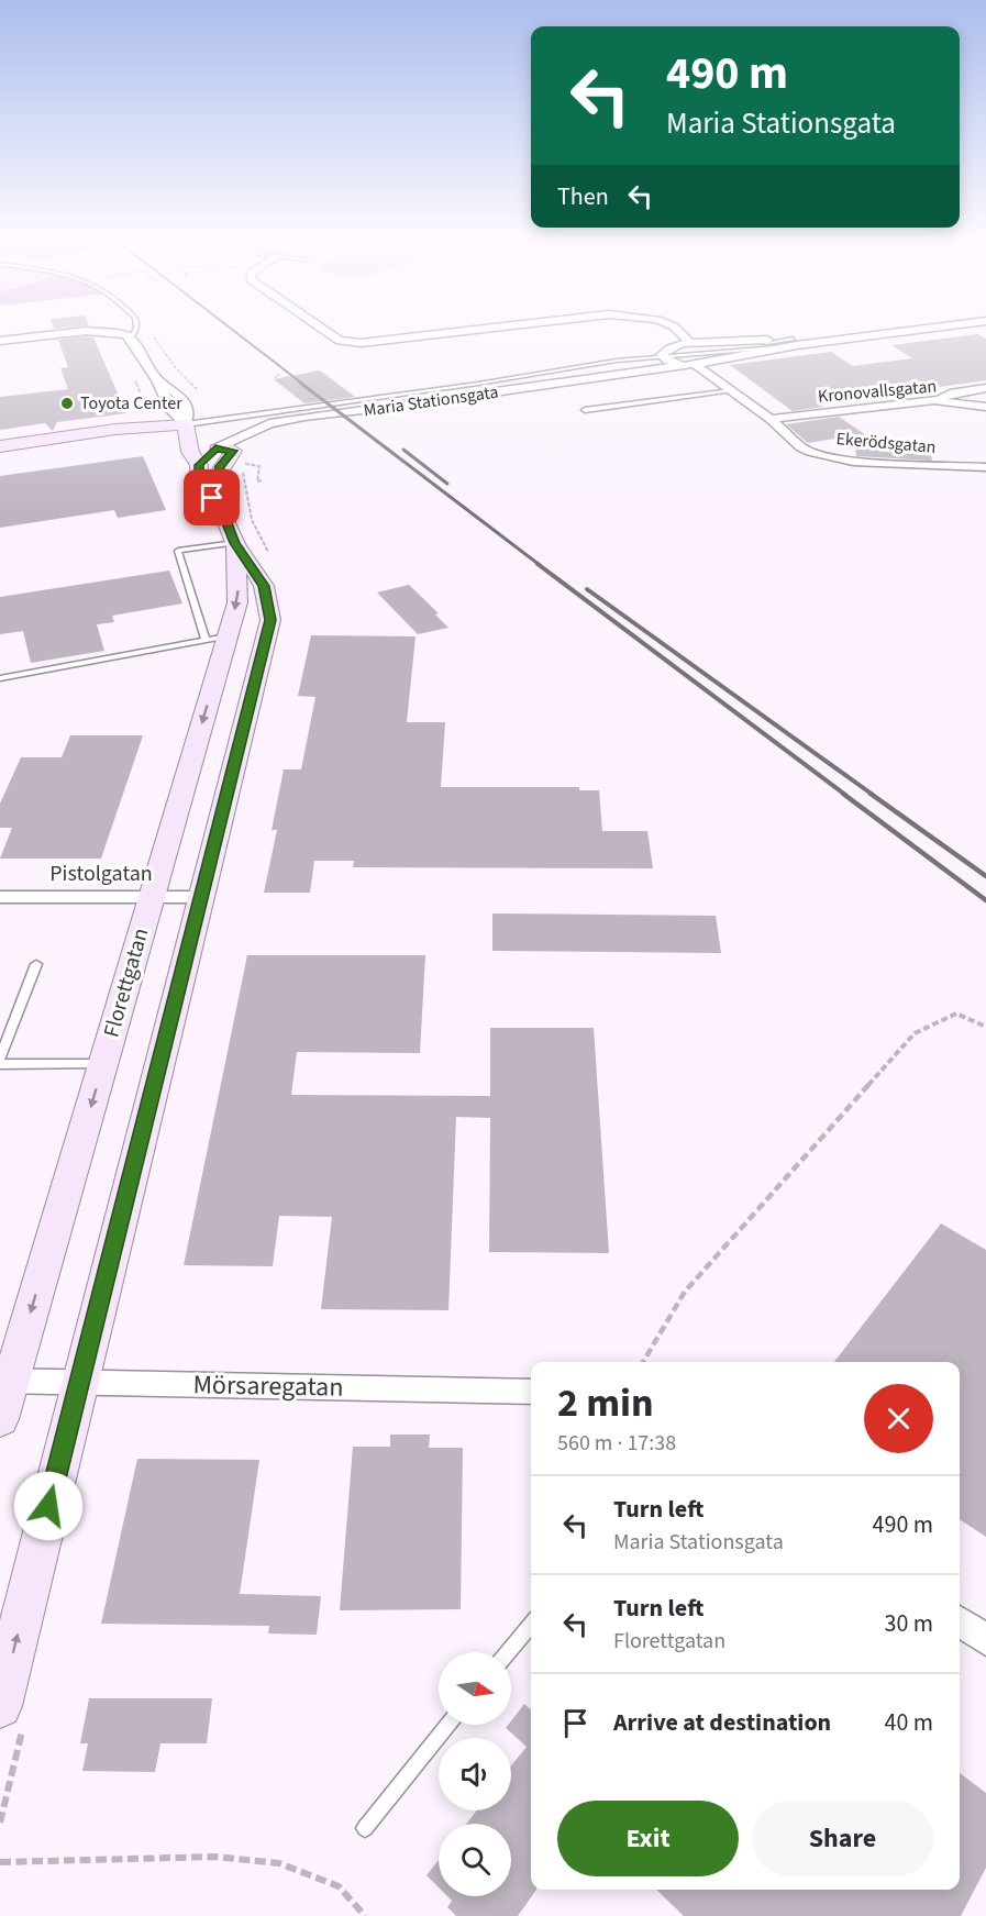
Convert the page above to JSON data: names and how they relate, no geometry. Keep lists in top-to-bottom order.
{
  "streets": {
    "street": [
      "Kronovallsgatan",
      "Maria Stationsgata",
      "Ekerödsgatan",
      "Pistolgatan",
      "Florettgatan",
      "Mörsaregatan"
    ]
  },
  "crossings": [
    ["Kronovallsgatan", "Ekerödsgatan"],
    ["Maria Stationsgata", "Ekerödsgatan"],
    ["Maria Stationsgata", "Florettgatan"],
    ["Pistolgatan", "Florettgatan"],
    ["Florettgatan", "Mörsaregatan"]
  ],
  "places": ["Toyota Center"],
  "north": "right",
  "page": {
    "turn": ["490 m", "Maria Stationsgata"],
    "then": "Then",
    "heading": ["2 min", "560 m · 17:38"],
    "list": [
      {
        "name": "Turn left",
        "note": "Maria Stationsgata",
        "value": "490 m"
      },
      {
        "name": "Turn left",
        "note": "Florettgatan",
        "value": "30 m"
      },
      {
        "name": "Arrive at destination",
        "value": "40 m"
      }
    ],
    "buttons": ["Exit", "Share"]
  }
}
